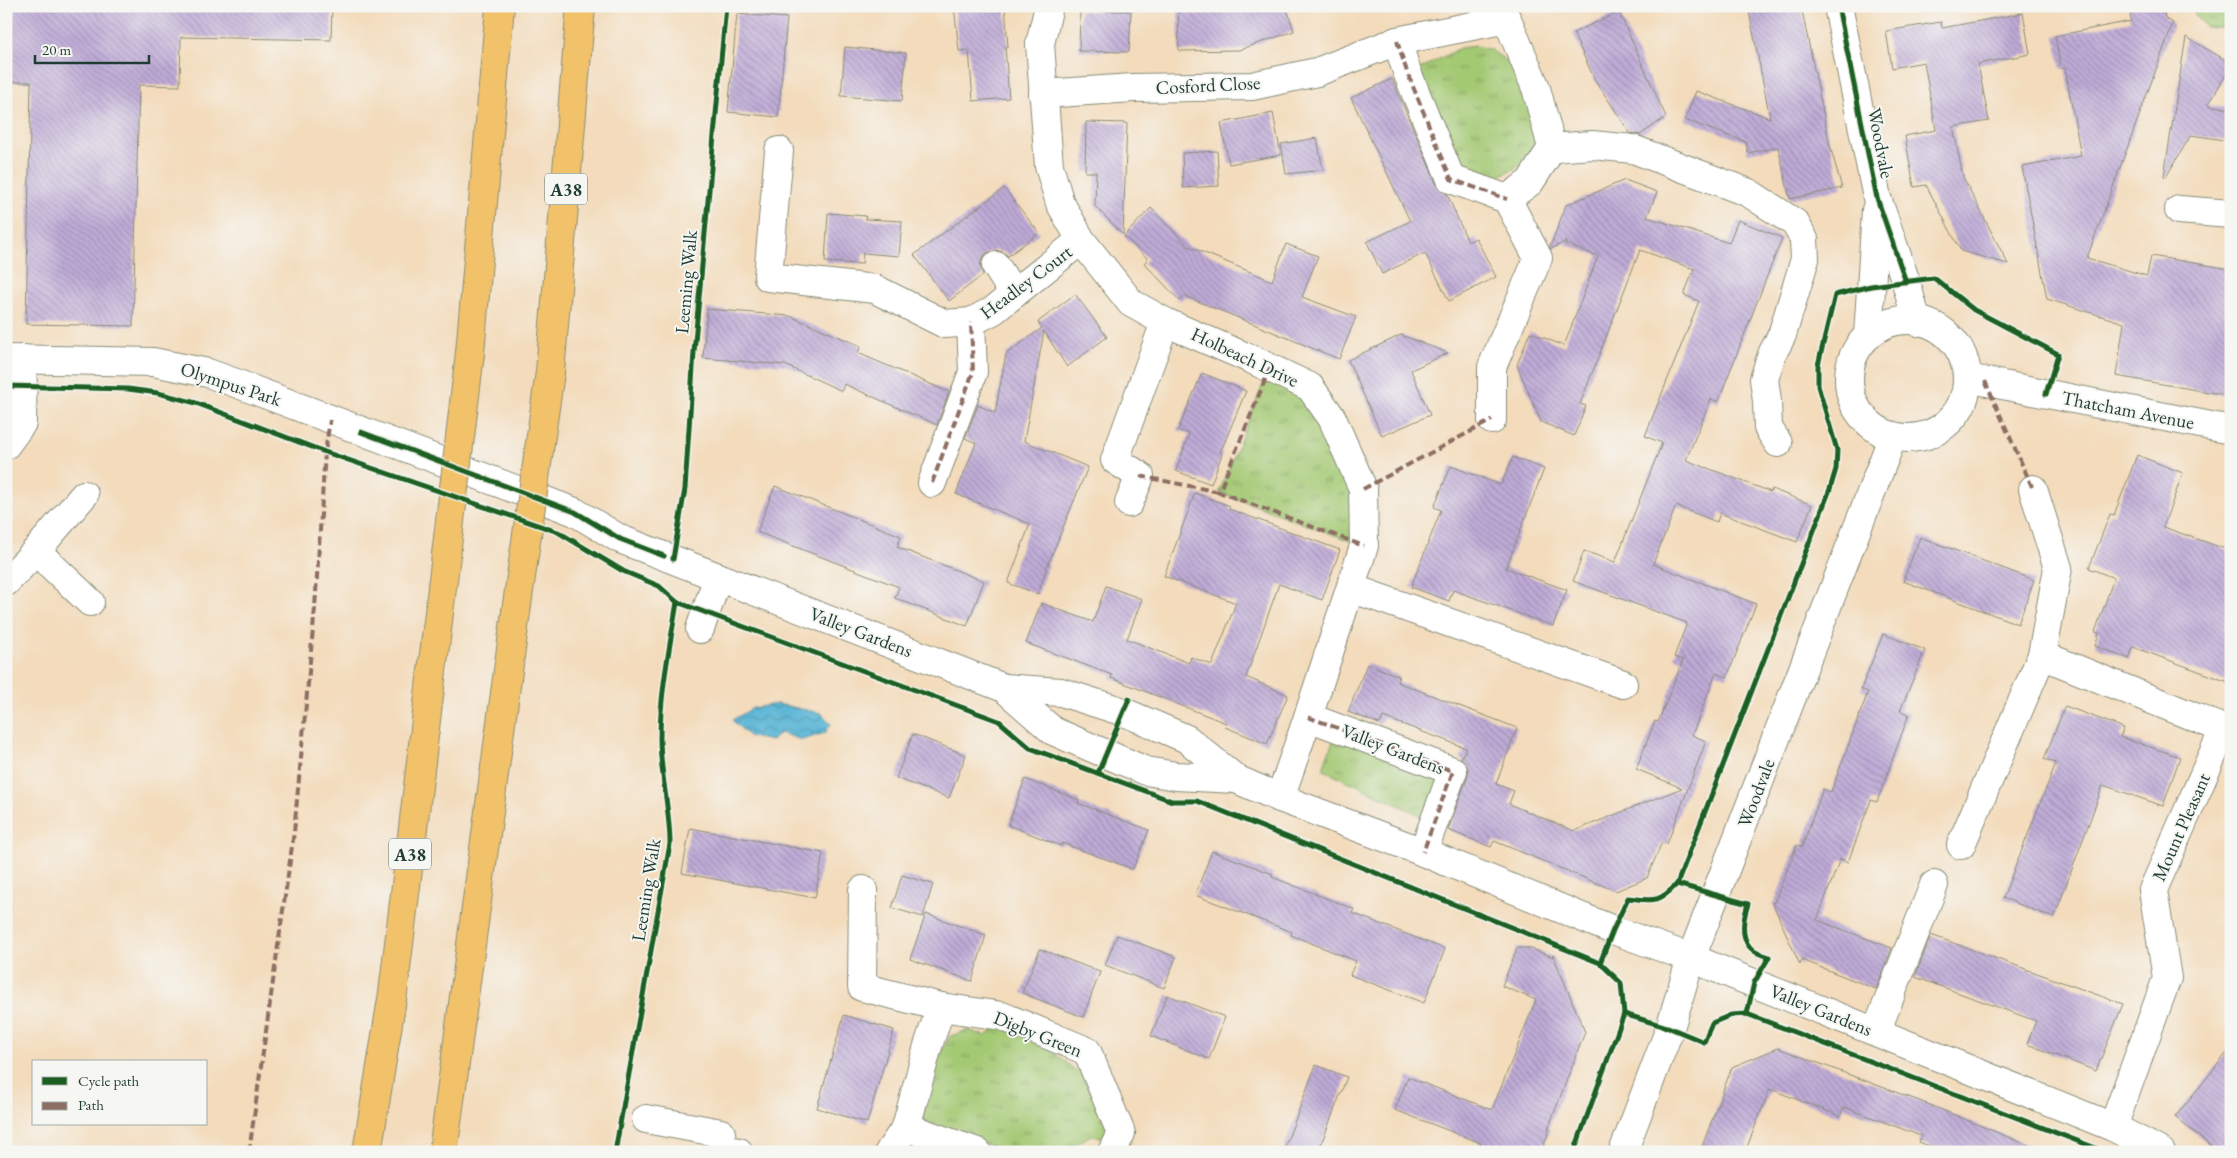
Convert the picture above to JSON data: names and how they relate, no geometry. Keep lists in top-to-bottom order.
{
  "streets": {
    "highway": ["A38"],
    "street": [
      "Cosford Close",
      "Woodvale",
      "Headley Court",
      "Holbeach Drive",
      "Olympus Park",
      "Thatcham Avenue",
      "Valley Gardens",
      "Mount Pleasant",
      "Digby Green"
    ],
    "cycle path": ["Leeming Walk"]
  },
  "crossings": [
    ["Cosford Close", "Holbeach Drive"],
    ["Woodvale", "Thatcham Avenue"],
    ["Woodvale", "Valley Gardens"],
    ["Headley Court", "Holbeach Drive"],
    ["Holbeach Drive", "Valley Gardens"],
    ["Olympus Park", "Valley Gardens"],
    ["Valley Gardens", "Mount Pleasant"]
  ],
  "legend": ["Cycle path", "Path"],
  "scale_bar": "20 m"
}
